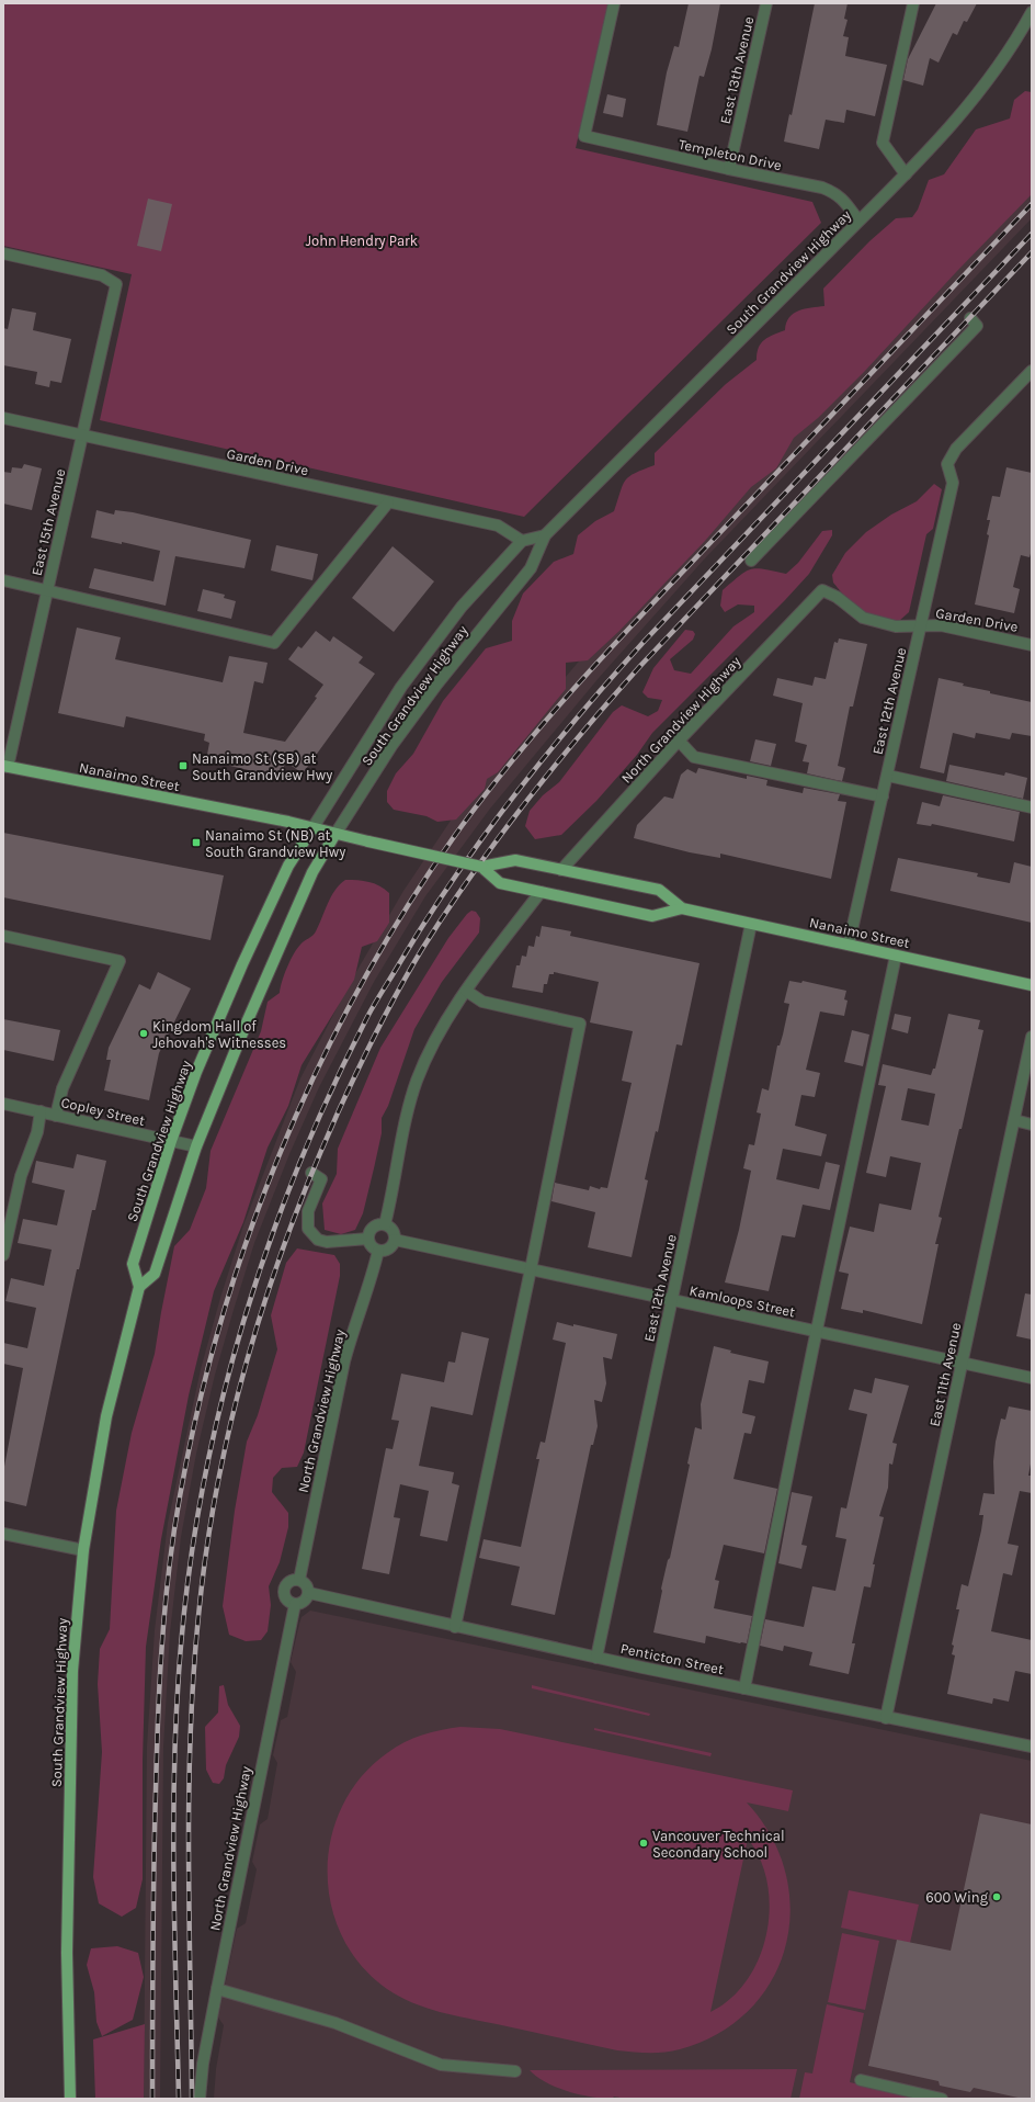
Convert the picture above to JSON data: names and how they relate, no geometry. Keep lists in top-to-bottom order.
{
  "streets": {
    "main road": ["South Grandview Highway", "Nanaimo Street"],
    "street": [
      "East 13th Avenue",
      "Templeton Drive",
      "Garden Drive",
      "East 15th Avenue",
      "East 12th Avenue",
      "North Grandview Highway",
      "Copley Street",
      "Kamloops Street",
      "East 11th Avenue",
      "Penticton Street"
    ]
  },
  "crossings": [
    ["East 13th Avenue", "Templeton Drive"],
    ["Templeton Drive", "South Grandview Highway"],
    ["South Grandview Highway", "Garden Drive"],
    ["South Grandview Highway", "Nanaimo Street"],
    ["South Grandview Highway", "Copley Street"],
    ["Garden Drive", "East 15th Avenue"],
    ["Garden Drive", "East 12th Avenue"],
    ["Garden Drive", "North Grandview Highway"],
    ["East 15th Avenue", "Nanaimo Street"],
    ["East 12th Avenue", "Nanaimo Street"],
    ["East 12th Avenue", "Kamloops Street"],
    ["East 12th Avenue", "Penticton Street"],
    ["North Grandview Highway", "Nanaimo Street"],
    ["North Grandview Highway", "Kamloops Street"],
    ["North Grandview Highway", "Penticton Street"],
    ["Kamloops Street", "East 11th Avenue"],
    ["East 11th Avenue", "Penticton Street"]
  ],
  "parks": ["John Hendry Park"],
  "places": {
    "transit": ["Nanaimo St (SB) at South Grandview Hwy", "Nanaimo St (NB) at South Grandview Hwy"],
    "other": ["Kingdom Hall of Jehovah's Witnesses", "Vancouver Technical Secondary School", "600 Wing"]
  }
}
